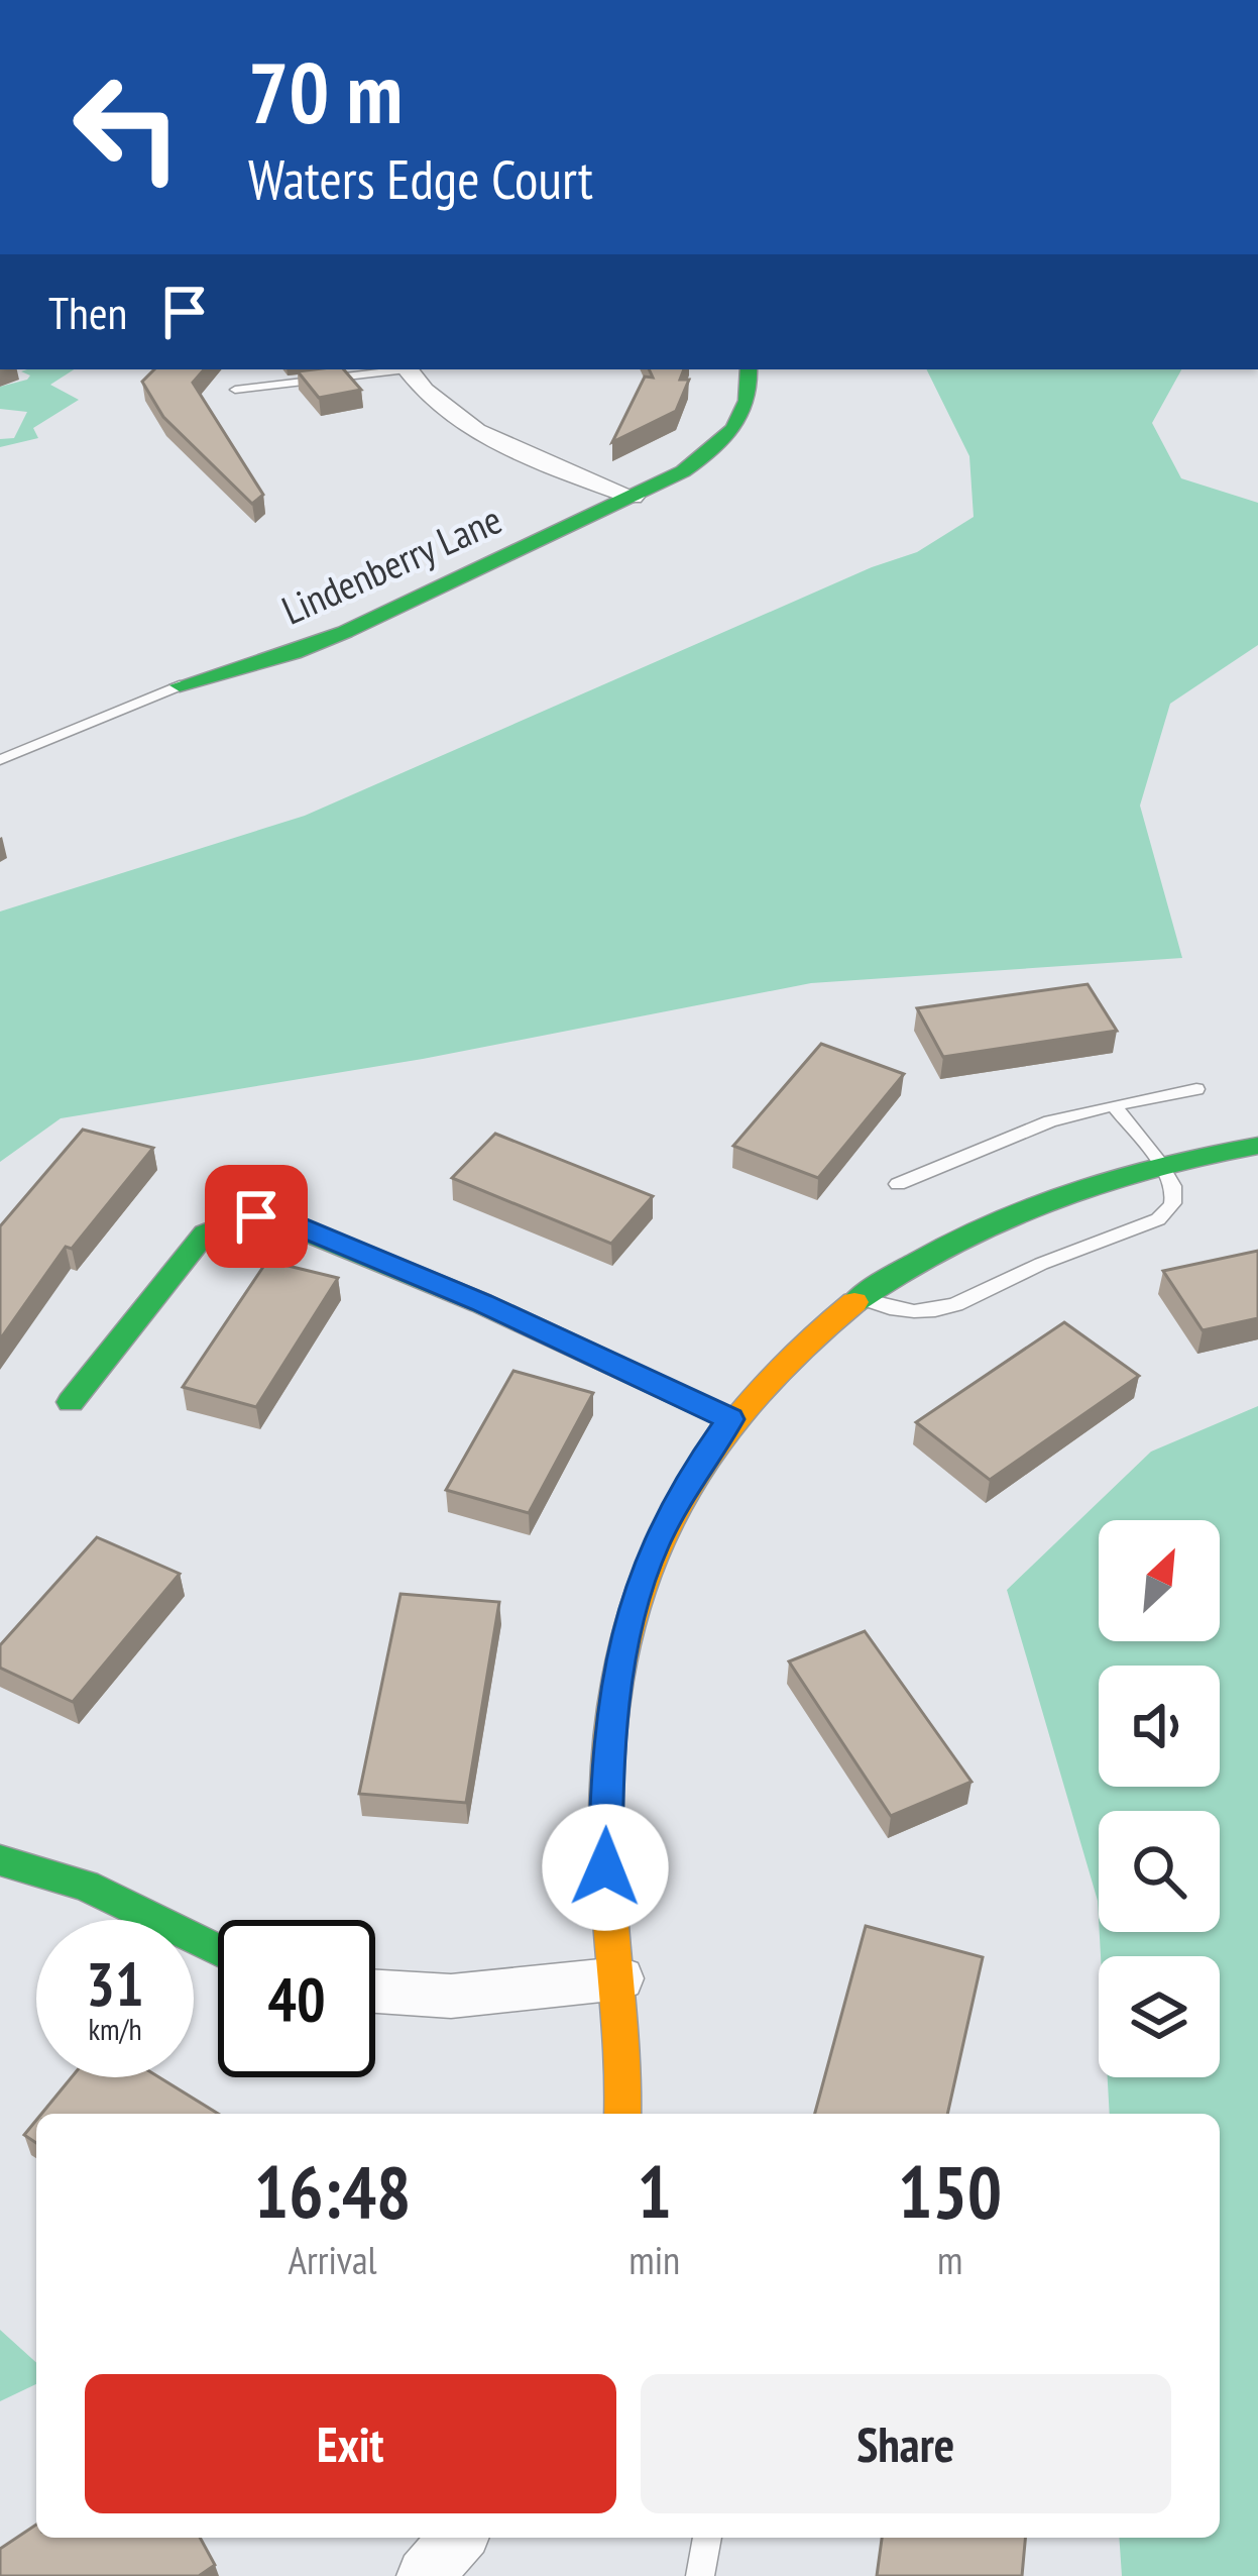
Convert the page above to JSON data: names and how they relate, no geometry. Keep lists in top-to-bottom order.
{
  "streets": {
    "street": ["Lindenberry Lane"]
  },
  "north": "top right",
  "page": {
    "turn": ["70 m", "Waters Edge Court"],
    "then": "Then",
    "speed": "31 km/h",
    "limit": "40",
    "eta": [
      "16:48",
      "Arrival",
      "1",
      "min",
      "150",
      "m"
    ],
    "buttons": ["Exit", "Share"]
  }
}
